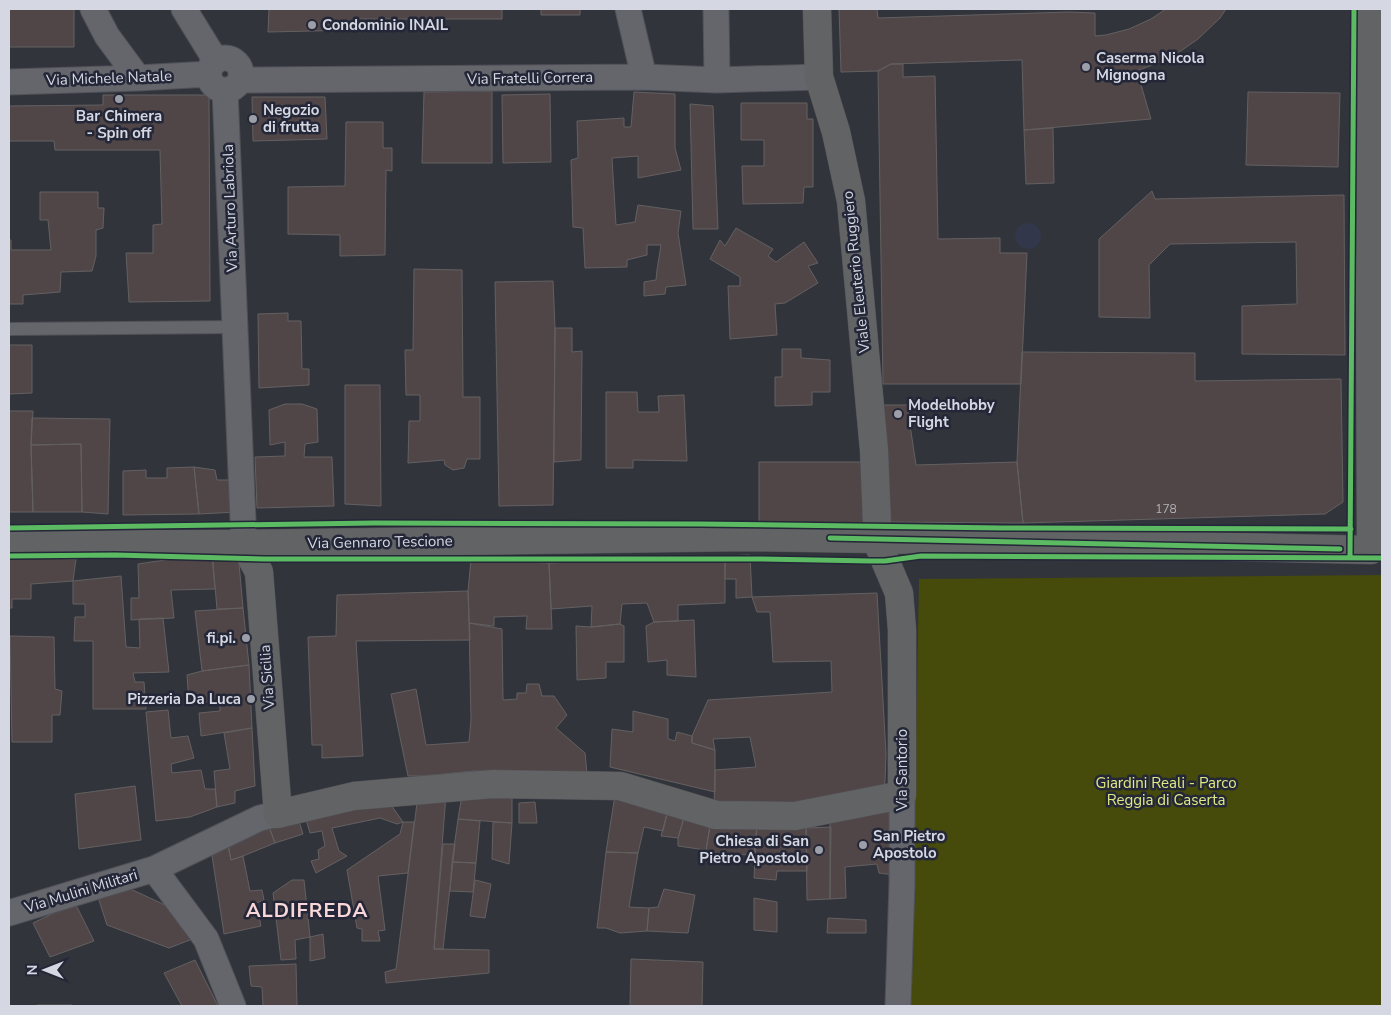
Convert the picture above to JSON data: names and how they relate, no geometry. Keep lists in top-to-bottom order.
{
  "streets": {
    "street": [
      "Via Michele Natale",
      "Via Fratelli Correra",
      "Via Arturo Labriola",
      "Viale Eleuterio Ruggiero",
      "Via Gennaro Tescione",
      "Via Sicilia",
      "Via Santorio",
      "Via Mulini Militari"
    ]
  },
  "crossings": [
    ["Via Michele Natale", "Via Fratelli Correra"],
    ["Via Michele Natale", "Via Arturo Labriola"],
    ["Via Fratelli Correra", "Via Arturo Labriola"],
    ["Via Fratelli Correra", "Viale Eleuterio Ruggiero"],
    ["Via Arturo Labriola", "Via Gennaro Tescione"],
    ["Via Arturo Labriola", "Via Sicilia"],
    ["Viale Eleuterio Ruggiero", "Via Gennaro Tescione"],
    ["Viale Eleuterio Ruggiero", "Via Santorio"],
    ["Via Gennaro Tescione", "Via Sicilia"],
    ["Via Gennaro Tescione", "Via Santorio"],
    ["Via Sicilia", "Via Mulini Militari"]
  ],
  "districts": ["ALDIFREDA"],
  "parks": ["Giardini Reali - Parco Reggia di Caserta"],
  "places": [
    "Condominio INAIL",
    "Caserma Nicola Mignogna",
    "Bar Chimera - Spin off",
    "Negozio di frutta",
    "Modelhobby Flight",
    "fi.pi.",
    "Pizzeria Da Luca",
    "San Pietro Apostolo",
    "Chiesa di San Pietro Apostolo"
  ],
  "house_numbers": ["178"],
  "north": "left"
}
